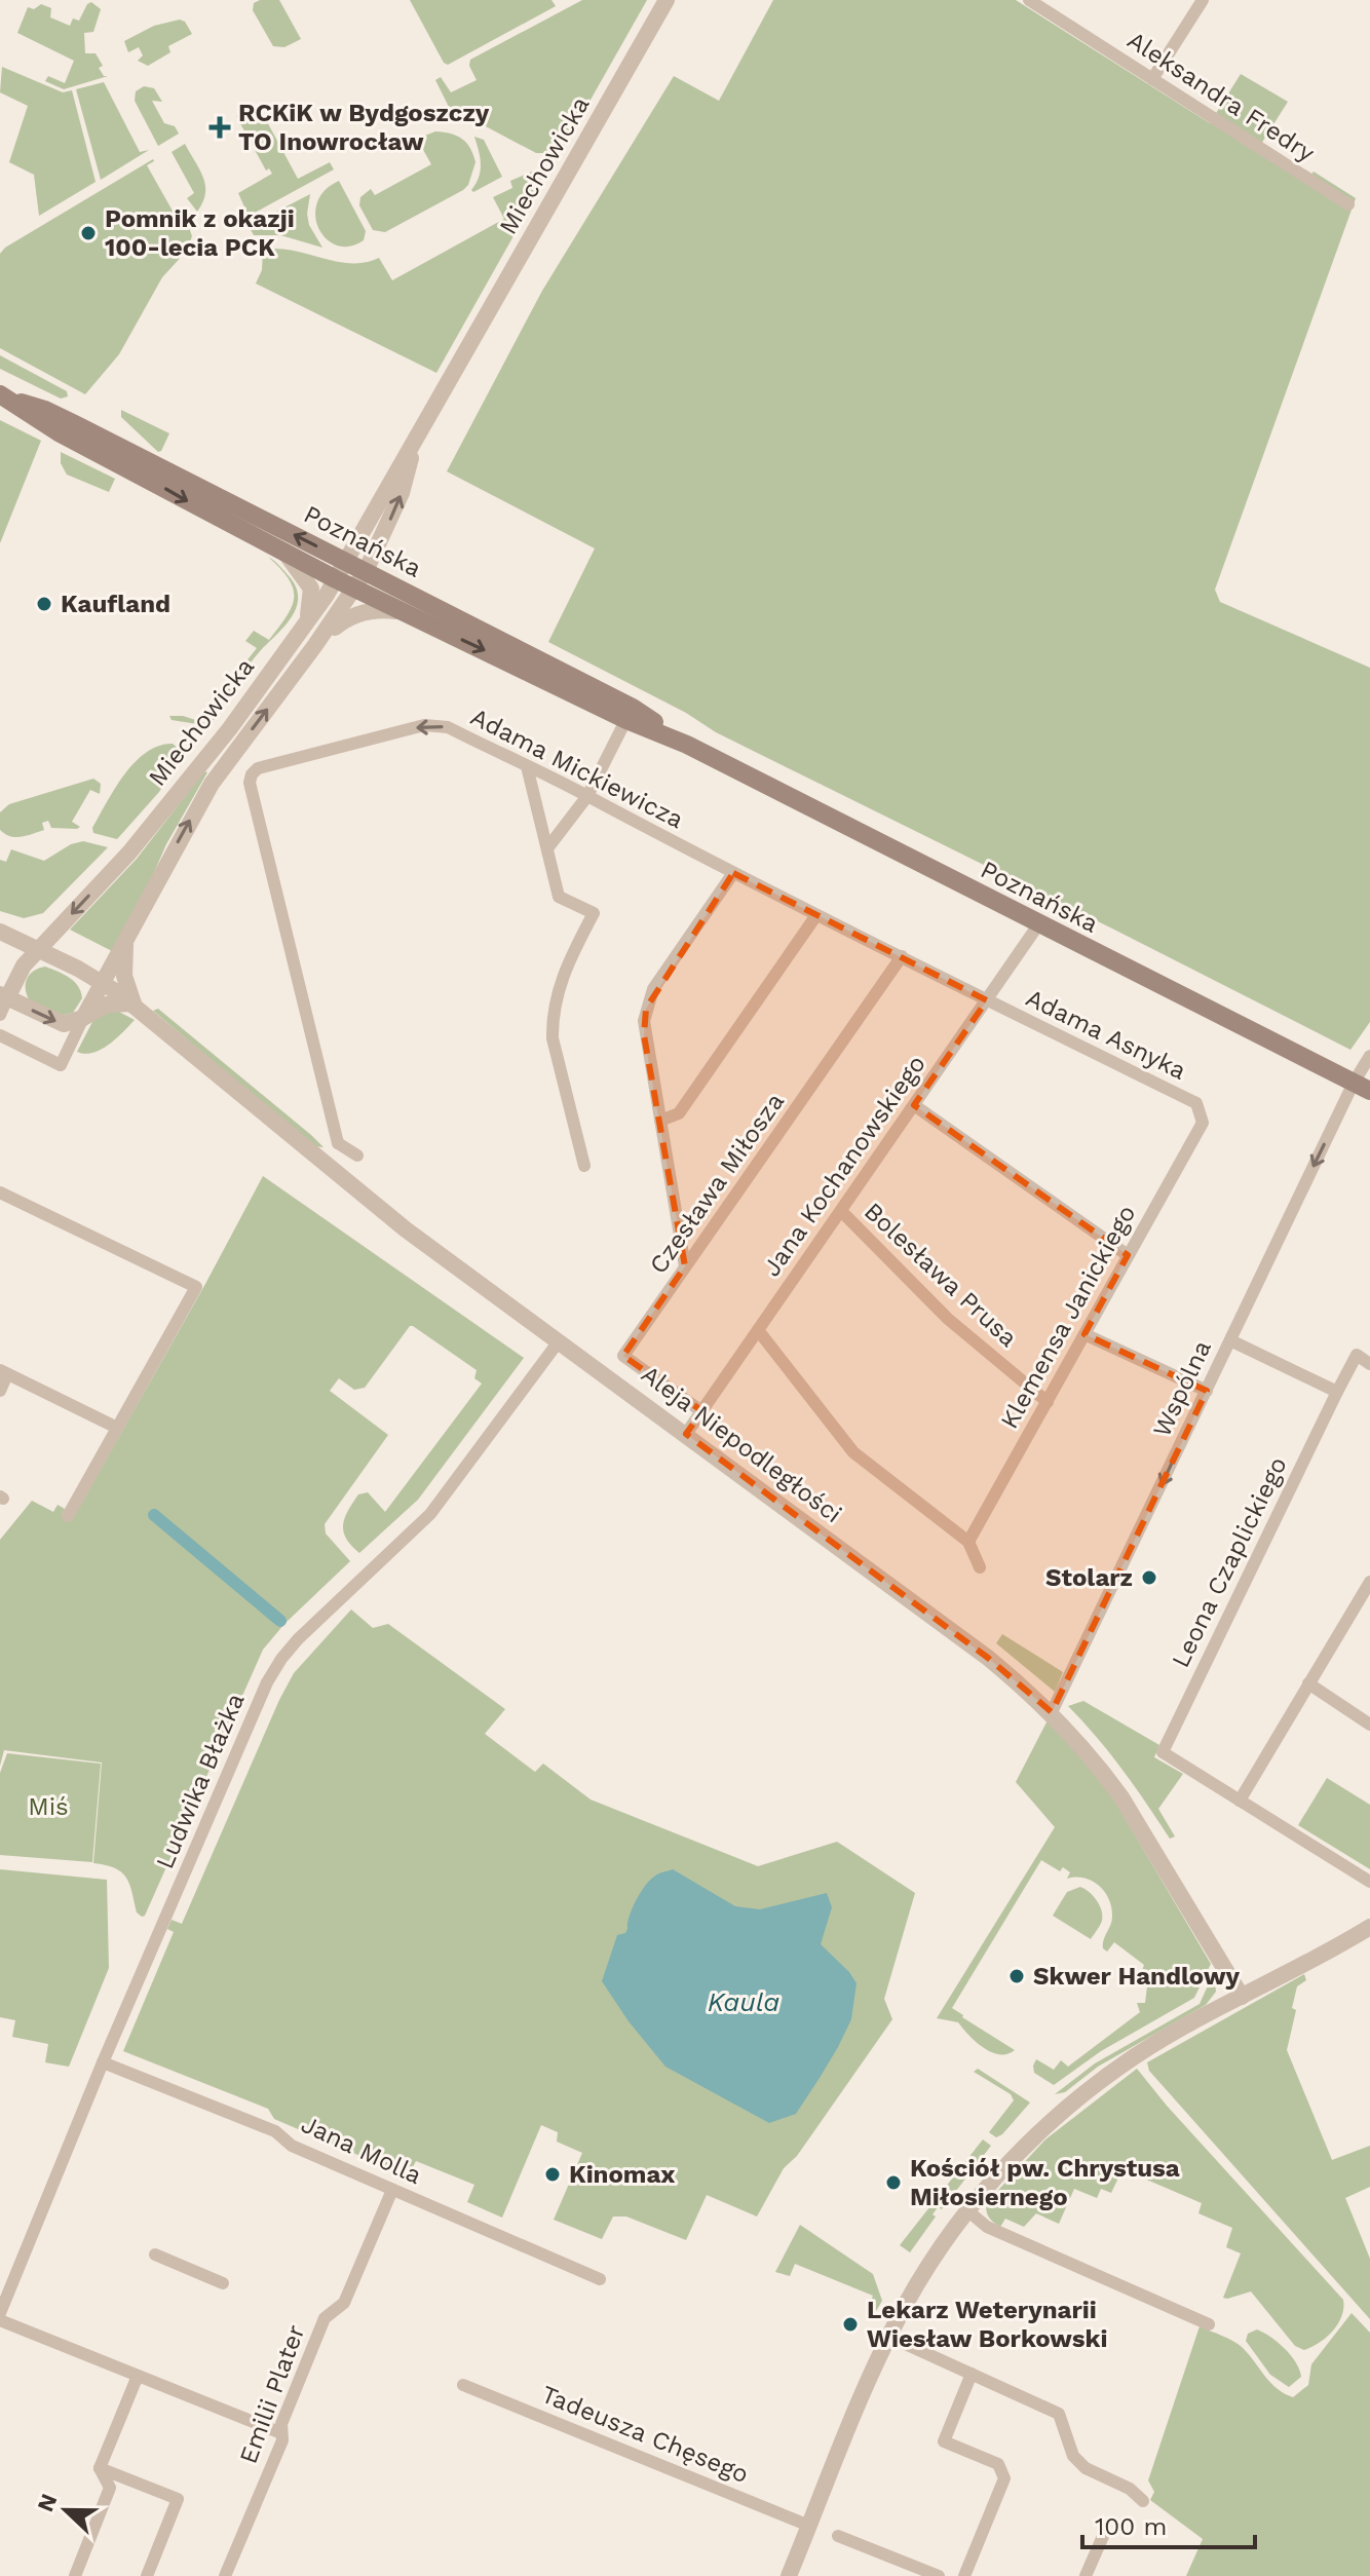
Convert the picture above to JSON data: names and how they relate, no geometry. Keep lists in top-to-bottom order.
{
  "streets": {
    "main road": ["Poznańska"],
    "street": [
      "Aleksandra Fredry",
      "Miechowicka",
      "Adama Mickiewicza",
      "Adama Asnyka",
      "Jana Kochanowskiego",
      "Czesława Miłosza",
      "Bolesława Prusa",
      "Klemensa Janickiego",
      "Wspólna",
      "Aleja Niepodległości",
      "Leona Czaplickiego",
      "Ludwika Błażka",
      "Jana Molla",
      "Emilii Plater",
      "Tadeusza Chęsego"
    ]
  },
  "crossings": [
    ["Miechowicka", "Poznańska"],
    ["Miechowicka", "Aleja Niepodległości"],
    ["Poznańska", "Jana Kochanowskiego"],
    ["Poznańska", "Wspólna"],
    ["Adama Mickiewicza", "Adama Asnyka"],
    ["Adama Mickiewicza", "Jana Kochanowskiego"],
    ["Adama Mickiewicza", "Czesława Miłosza"],
    ["Adama Asnyka", "Jana Kochanowskiego"],
    ["Adama Asnyka", "Klemensa Janickiego"],
    ["Jana Kochanowskiego", "Czesława Miłosza"],
    ["Jana Kochanowskiego", "Bolesława Prusa"],
    ["Jana Kochanowskiego", "Aleja Niepodległości"],
    ["Bolesława Prusa", "Klemensa Janickiego"],
    ["Wspólna", "Aleja Niepodległości"],
    ["Aleja Niepodległości", "Ludwika Błażka"],
    ["Ludwika Błażka", "Jana Molla"],
    ["Jana Molla", "Emilii Plater"]
  ],
  "one_way": ["Wspólna"],
  "water": ["Kaula"],
  "parks": ["Miś"],
  "places": {
    "health": ["RCKiK w Bydgoszczy TO Inowrocław"],
    "other": [
      "Pomnik z okazji 100-lecia PCK",
      "Kaufland",
      "Stolarz",
      "Skwer Handlowy",
      "Kinomax",
      "Kościół pw. Chrystusa Miłosiernego",
      "Lekarz Weterynarii Wiesław Borkowski"
    ]
  },
  "scale_bar": "100 m",
  "north": "left"
}
